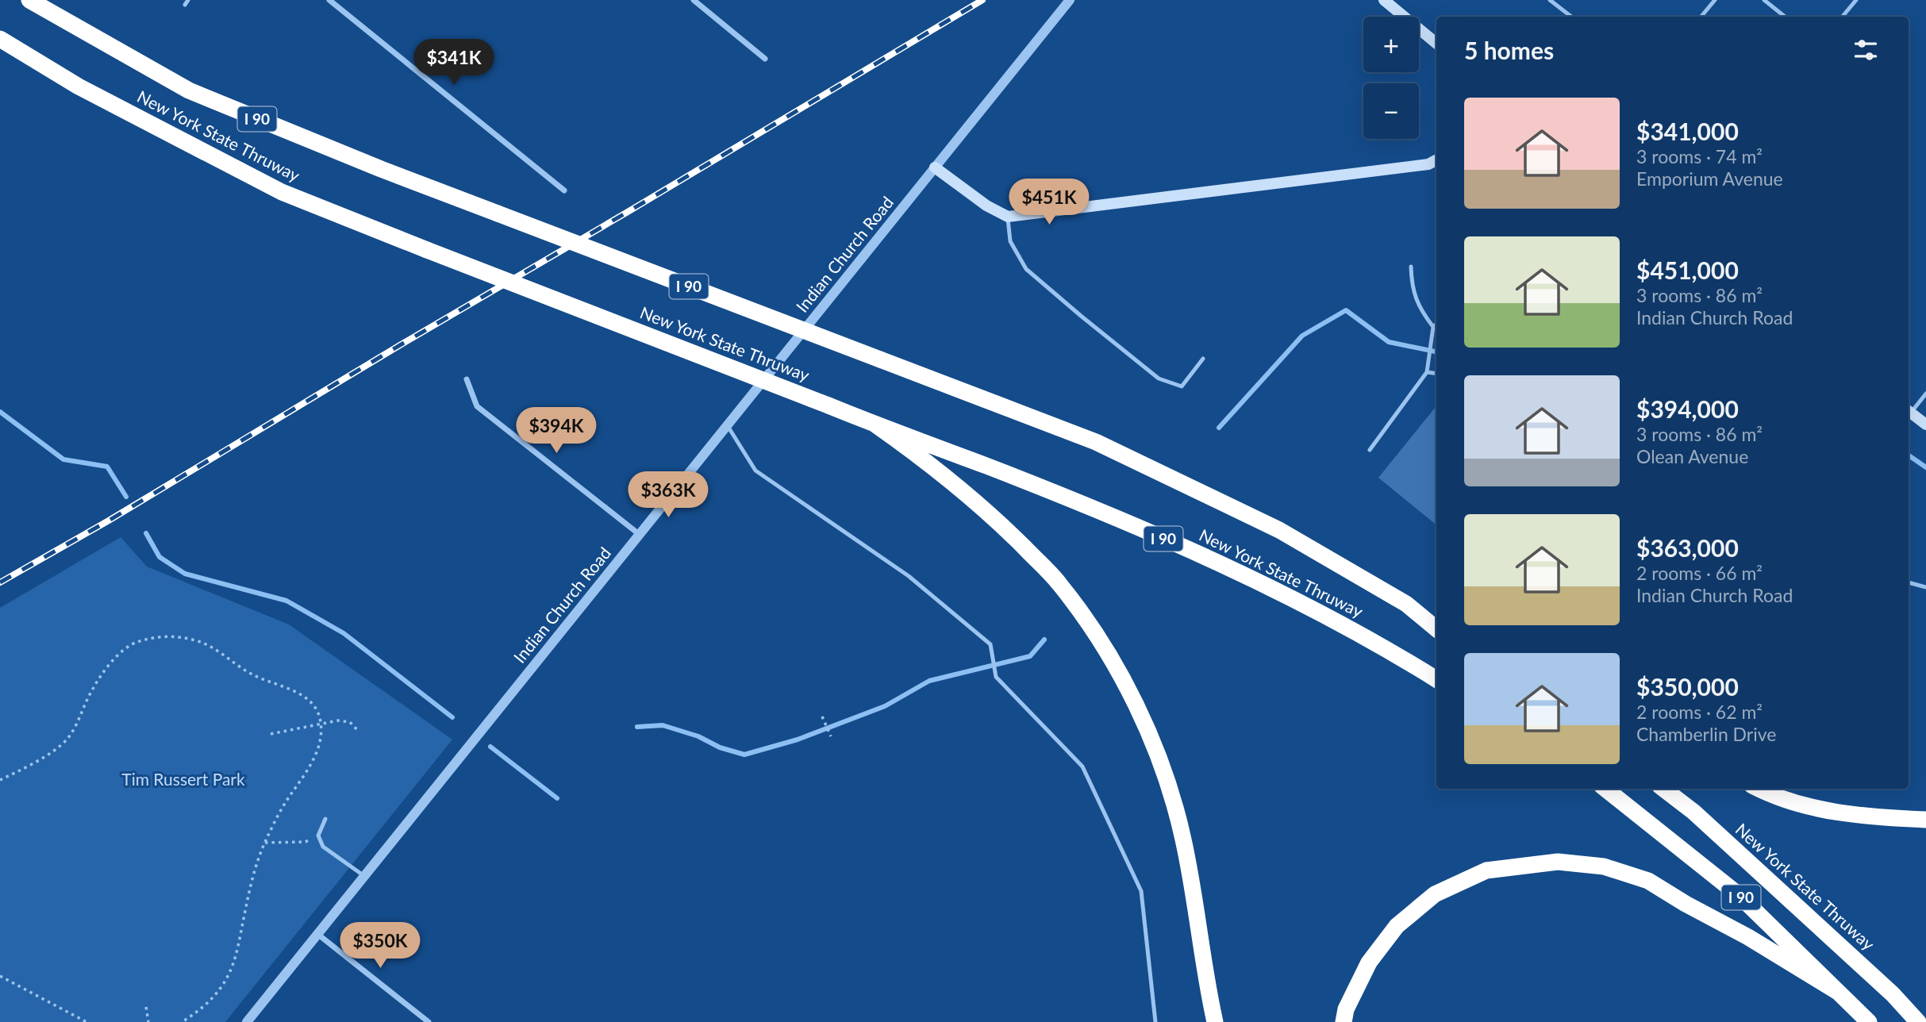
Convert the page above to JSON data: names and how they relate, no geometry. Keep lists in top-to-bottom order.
{
  "streets": {
    "highway": ["I 90", "New York State Thruway"],
    "street": ["Indian Church Road"]
  },
  "parks": ["Tim Russert Park"],
  "page": {
    "map_buttons": ["+", "−"],
    "heading": "5 homes",
    "price": [
      "$341K",
      "$451K",
      "$394K",
      "$363K",
      "$350K"
    ],
    "list": [
      {
        "name": "$341,000",
        "note": "3 rooms · 74 m² · Emporium Avenue"
      },
      {
        "name": "$451,000",
        "note": "3 rooms · 86 m² · Indian Church Road"
      },
      {
        "name": "$394,000",
        "note": "3 rooms · 86 m² · Olean Avenue"
      },
      {
        "name": "$363,000",
        "note": "2 rooms · 66 m² · Indian Church Road"
      },
      {
        "name": "$350,000",
        "note": "2 rooms · 62 m² · Chamberlin Drive"
      }
    ]
  }
}
